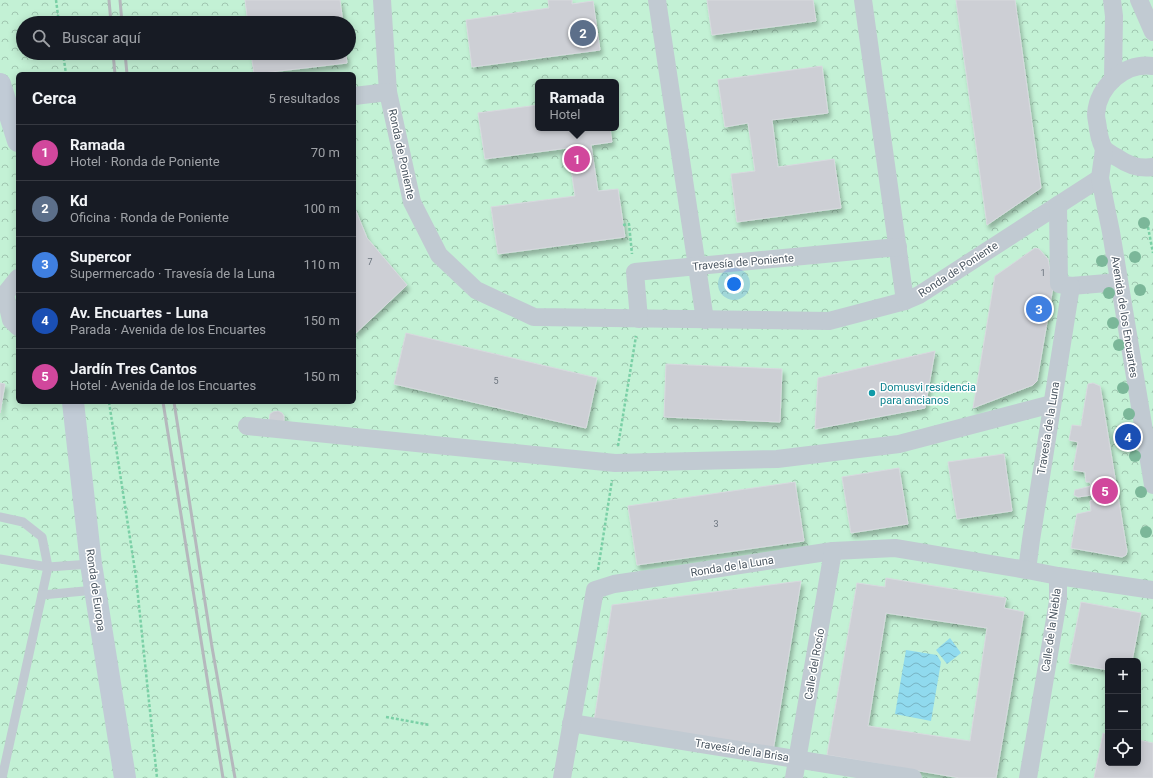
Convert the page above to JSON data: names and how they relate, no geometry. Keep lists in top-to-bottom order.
{
  "streets": {
    "street": [
      "Ronda de Poniente",
      "Travesía de Poniente",
      "Avenida de los Encuartes",
      "Travesía de la Luna",
      "Ronda de la Luna",
      "Ronda de Europa",
      "Calle de la Niebla",
      "Calle del Rocío",
      "Travesía de la Brisa"
    ]
  },
  "crossings": [
    ["Ronda de Poniente", "Avenida de los Encuartes"],
    ["Travesía de la Luna", "Ronda de la Luna"],
    ["Ronda de la Luna", "Calle de la Niebla"],
    ["Ronda de la Luna", "Calle del Rocío"],
    ["Ronda de la Luna", "Travesía de la Brisa"],
    ["Calle del Rocío", "Travesía de la Brisa"]
  ],
  "places": ["Domusvi residencia para ancianos"],
  "house_numbers": [
    "7",
    "1",
    "5",
    "3"
  ],
  "page": {
    "search": "Buscar aquí",
    "pins": [
      "2",
      "1",
      "3",
      "4",
      "5"
    ],
    "heading": ["Cerca", "5 resultados"],
    "popup": ["Ramada", "Hotel"],
    "list": [
      {
        "mark": "1",
        "name": "Ramada",
        "note": "Hotel · Ronda de Poniente",
        "value": "70 m"
      },
      {
        "mark": "2",
        "name": "Kd",
        "note": "Oficina · Ronda de Poniente",
        "value": "100 m"
      },
      {
        "mark": "3",
        "name": "Supercor",
        "note": "Supermercado · Travesía de la Luna",
        "value": "110 m"
      },
      {
        "mark": "4",
        "name": "Av. Encuartes - Luna",
        "note": "Parada · Avenida de los Encuartes",
        "value": "150 m"
      },
      {
        "mark": "5",
        "name": "Jardín Tres Cantos",
        "note": "Hotel · Avenida de los Encuartes",
        "value": "150 m"
      }
    ],
    "map_buttons": ["+", "−"]
  }
}
